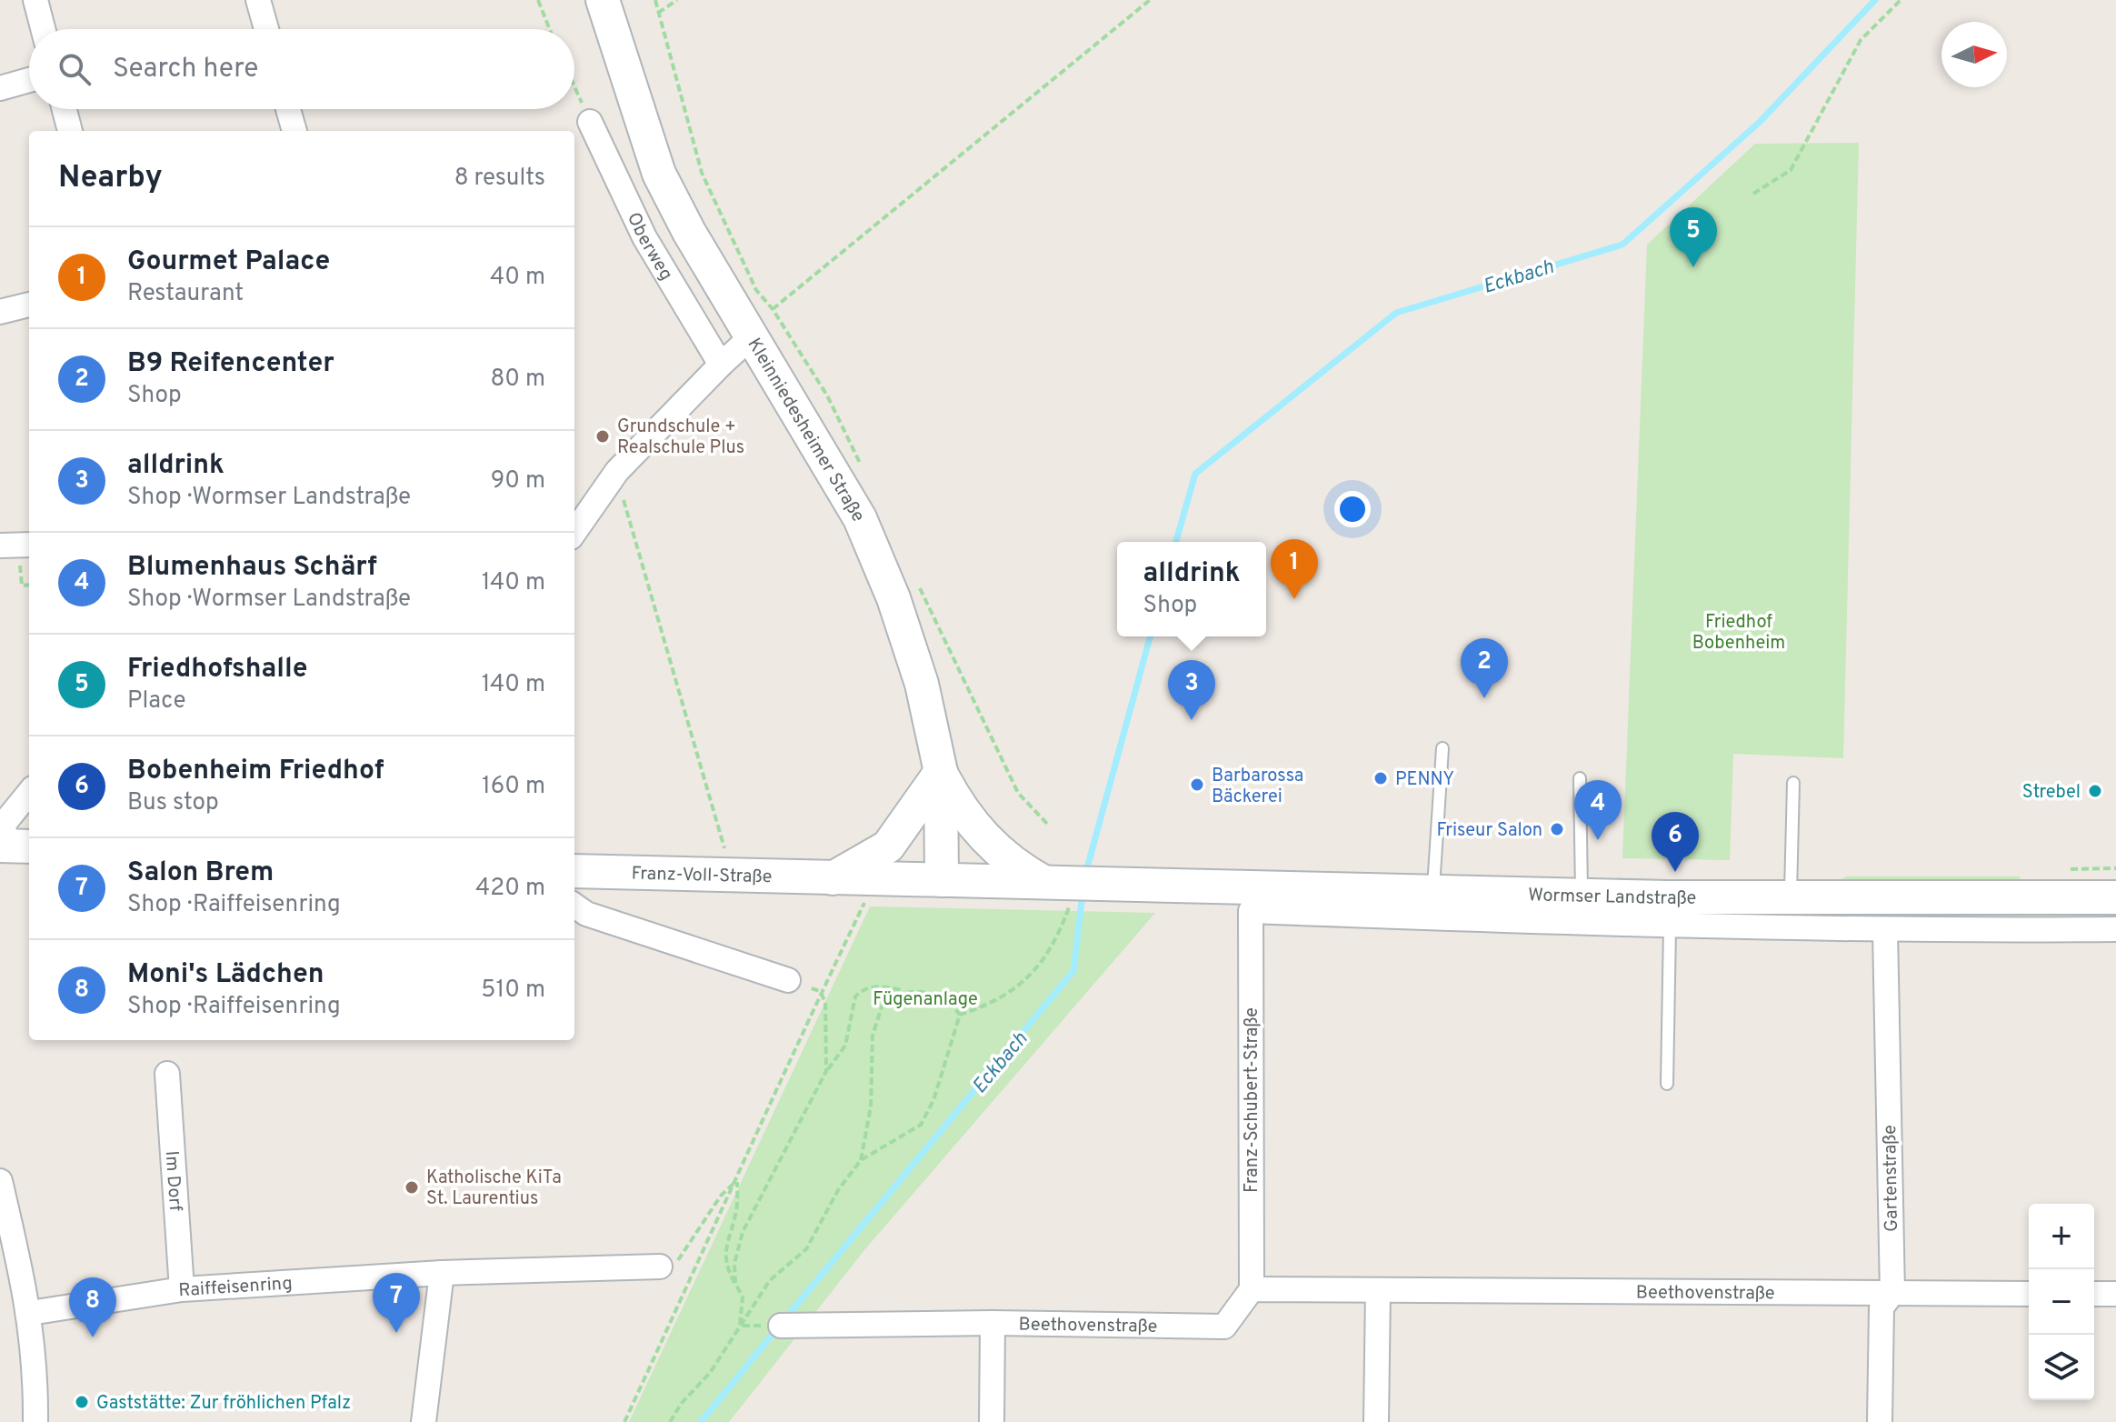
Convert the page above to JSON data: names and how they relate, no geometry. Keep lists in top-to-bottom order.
{
  "streets": {
    "main road": ["Kleinniedesheimer Straße", "Franz-Voll-Straße", "Wormser Landstraße"],
    "street": [
      "Oberweg",
      "Franz-Schubert-Straße",
      "Gartenstraße",
      "Im Dorf",
      "Raiffeisenring",
      "Beethovenstraße"
    ]
  },
  "crossings": [
    ["Kleinniedesheimer Straße", "Franz-Voll-Straße"],
    ["Kleinniedesheimer Straße", "Wormser Landstraße"],
    ["Franz-Voll-Straße", "Wormser Landstraße"],
    ["Wormser Landstraße", "Franz-Schubert-Straße"],
    ["Wormser Landstraße", "Gartenstraße"],
    ["Franz-Schubert-Straße", "Beethovenstraße"],
    ["Gartenstraße", "Beethovenstraße"],
    ["Im Dorf", "Raiffeisenring"]
  ],
  "water": ["Eckbach"],
  "parks": ["Friedhof Bobenheim", "Fügenanlage"],
  "places": [
    "Grundschule + Realschule Plus",
    "PENNY",
    "Barbarossa Bäckerei",
    "Strebel",
    "Friseur Salon",
    "Katholische KiTa St. Laurentius",
    "Gaststätte: Zur fröhlichen Pfalz"
  ],
  "north": "right",
  "page": {
    "search": "Search here",
    "heading": ["Nearby", "8 results"],
    "pins": [
      "5",
      "1",
      "2",
      "3",
      "4",
      "6",
      "7",
      "8"
    ],
    "list": [
      {
        "mark": "1",
        "name": "Gourmet Palace",
        "note": "Restaurant",
        "value": "40 m"
      },
      {
        "mark": "2",
        "name": "B9 Reifencenter",
        "note": "Shop",
        "value": "80 m"
      },
      {
        "mark": "3",
        "name": "alldrink",
        "note": "Shop · Wormser Landstraße",
        "value": "90 m"
      },
      {
        "mark": "4",
        "name": "Blumenhaus Schärf",
        "note": "Shop · Wormser Landstraße",
        "value": "140 m"
      },
      {
        "mark": "5",
        "name": "Friedhofshalle",
        "note": "Place",
        "value": "140 m"
      },
      {
        "mark": "6",
        "name": "Bobenheim Friedhof",
        "note": "Bus stop",
        "value": "160 m"
      },
      {
        "mark": "7",
        "name": "Salon Brem",
        "note": "Shop · Raiffeisenring",
        "value": "420 m"
      },
      {
        "mark": "8",
        "name": "Moni's Lädchen",
        "note": "Shop · Raiffeisenring",
        "value": "510 m"
      }
    ],
    "popup": ["alldrink", "Shop"],
    "map_buttons": ["+", "−"]
  }
}
